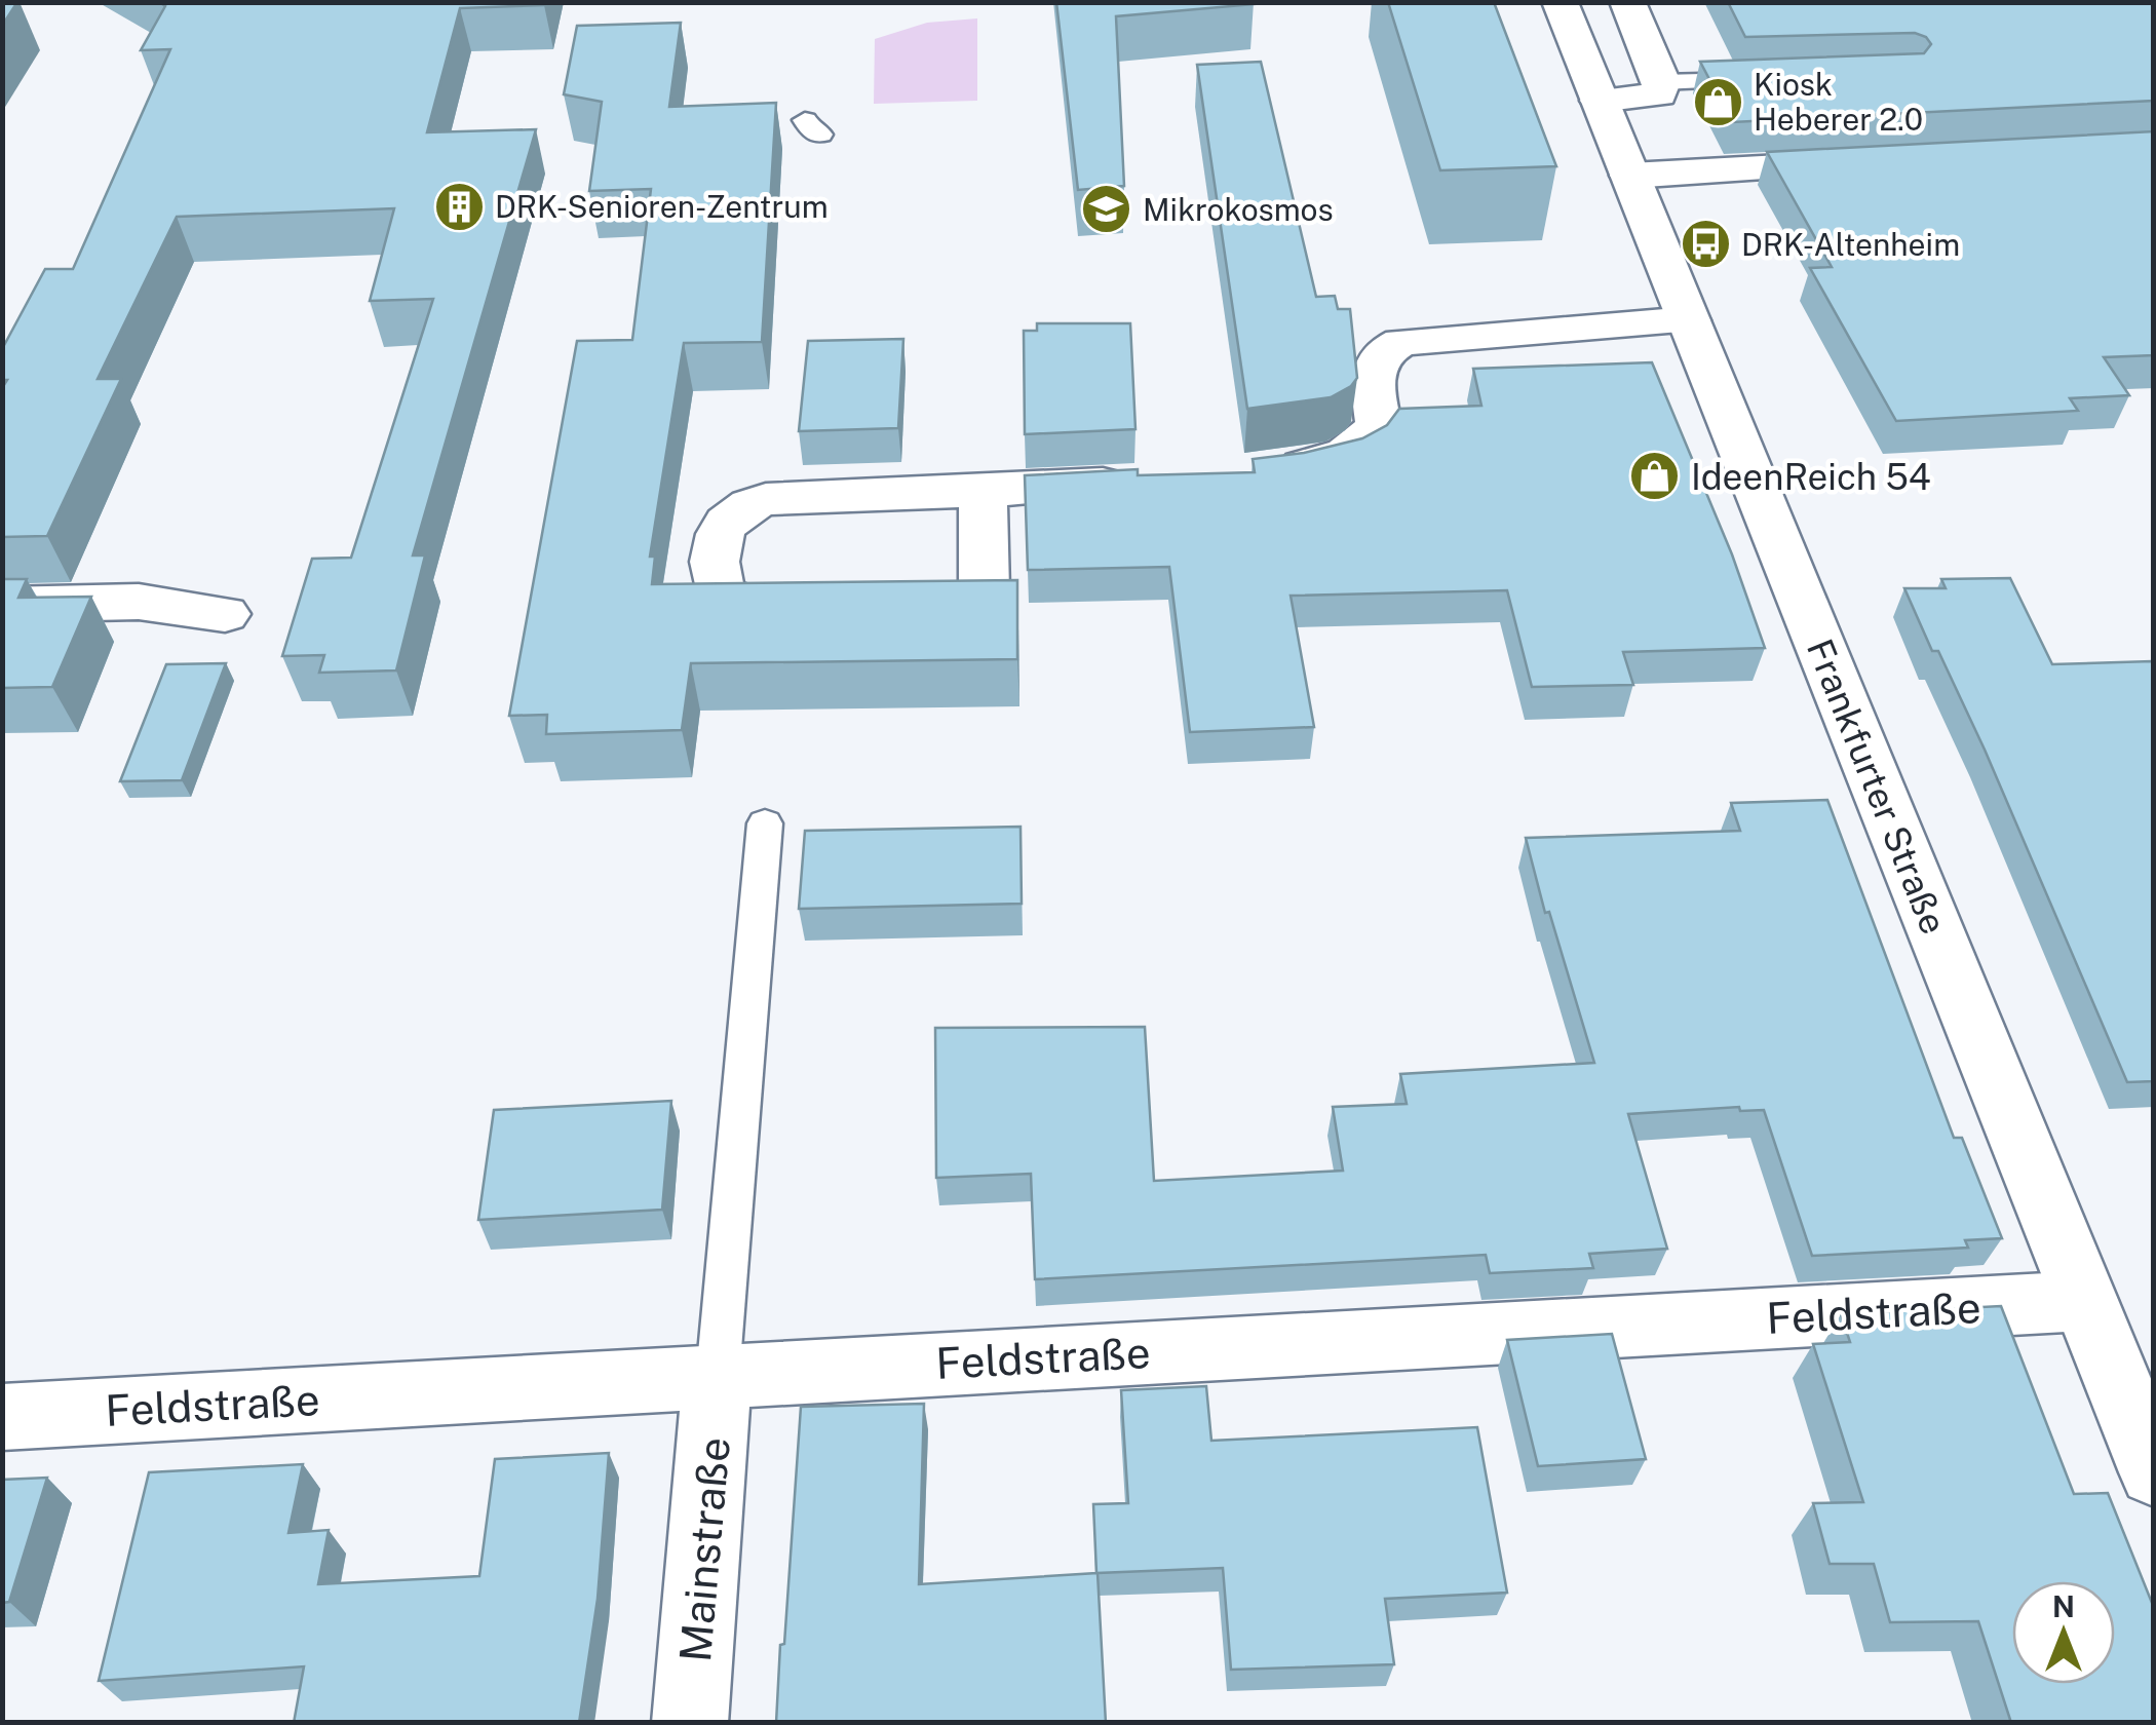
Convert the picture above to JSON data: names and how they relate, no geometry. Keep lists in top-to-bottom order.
{
  "streets": {
    "street": ["Frankfurter Straße", "Feldstraße", "Mainstraße"]
  },
  "crossings": [
    ["Frankfurter Straße", "Feldstraße"],
    ["Feldstraße", "Mainstraße"]
  ],
  "places": {
    "shop": ["Kiosk Heberer 2.0", "IdeenReich 54"],
    "building": ["DRK-Senioren-Zentrum"],
    "school or university": ["Mikrokosmos"],
    "bus stop": ["DRK-Altenheim"]
  },
  "north": "top"
}
